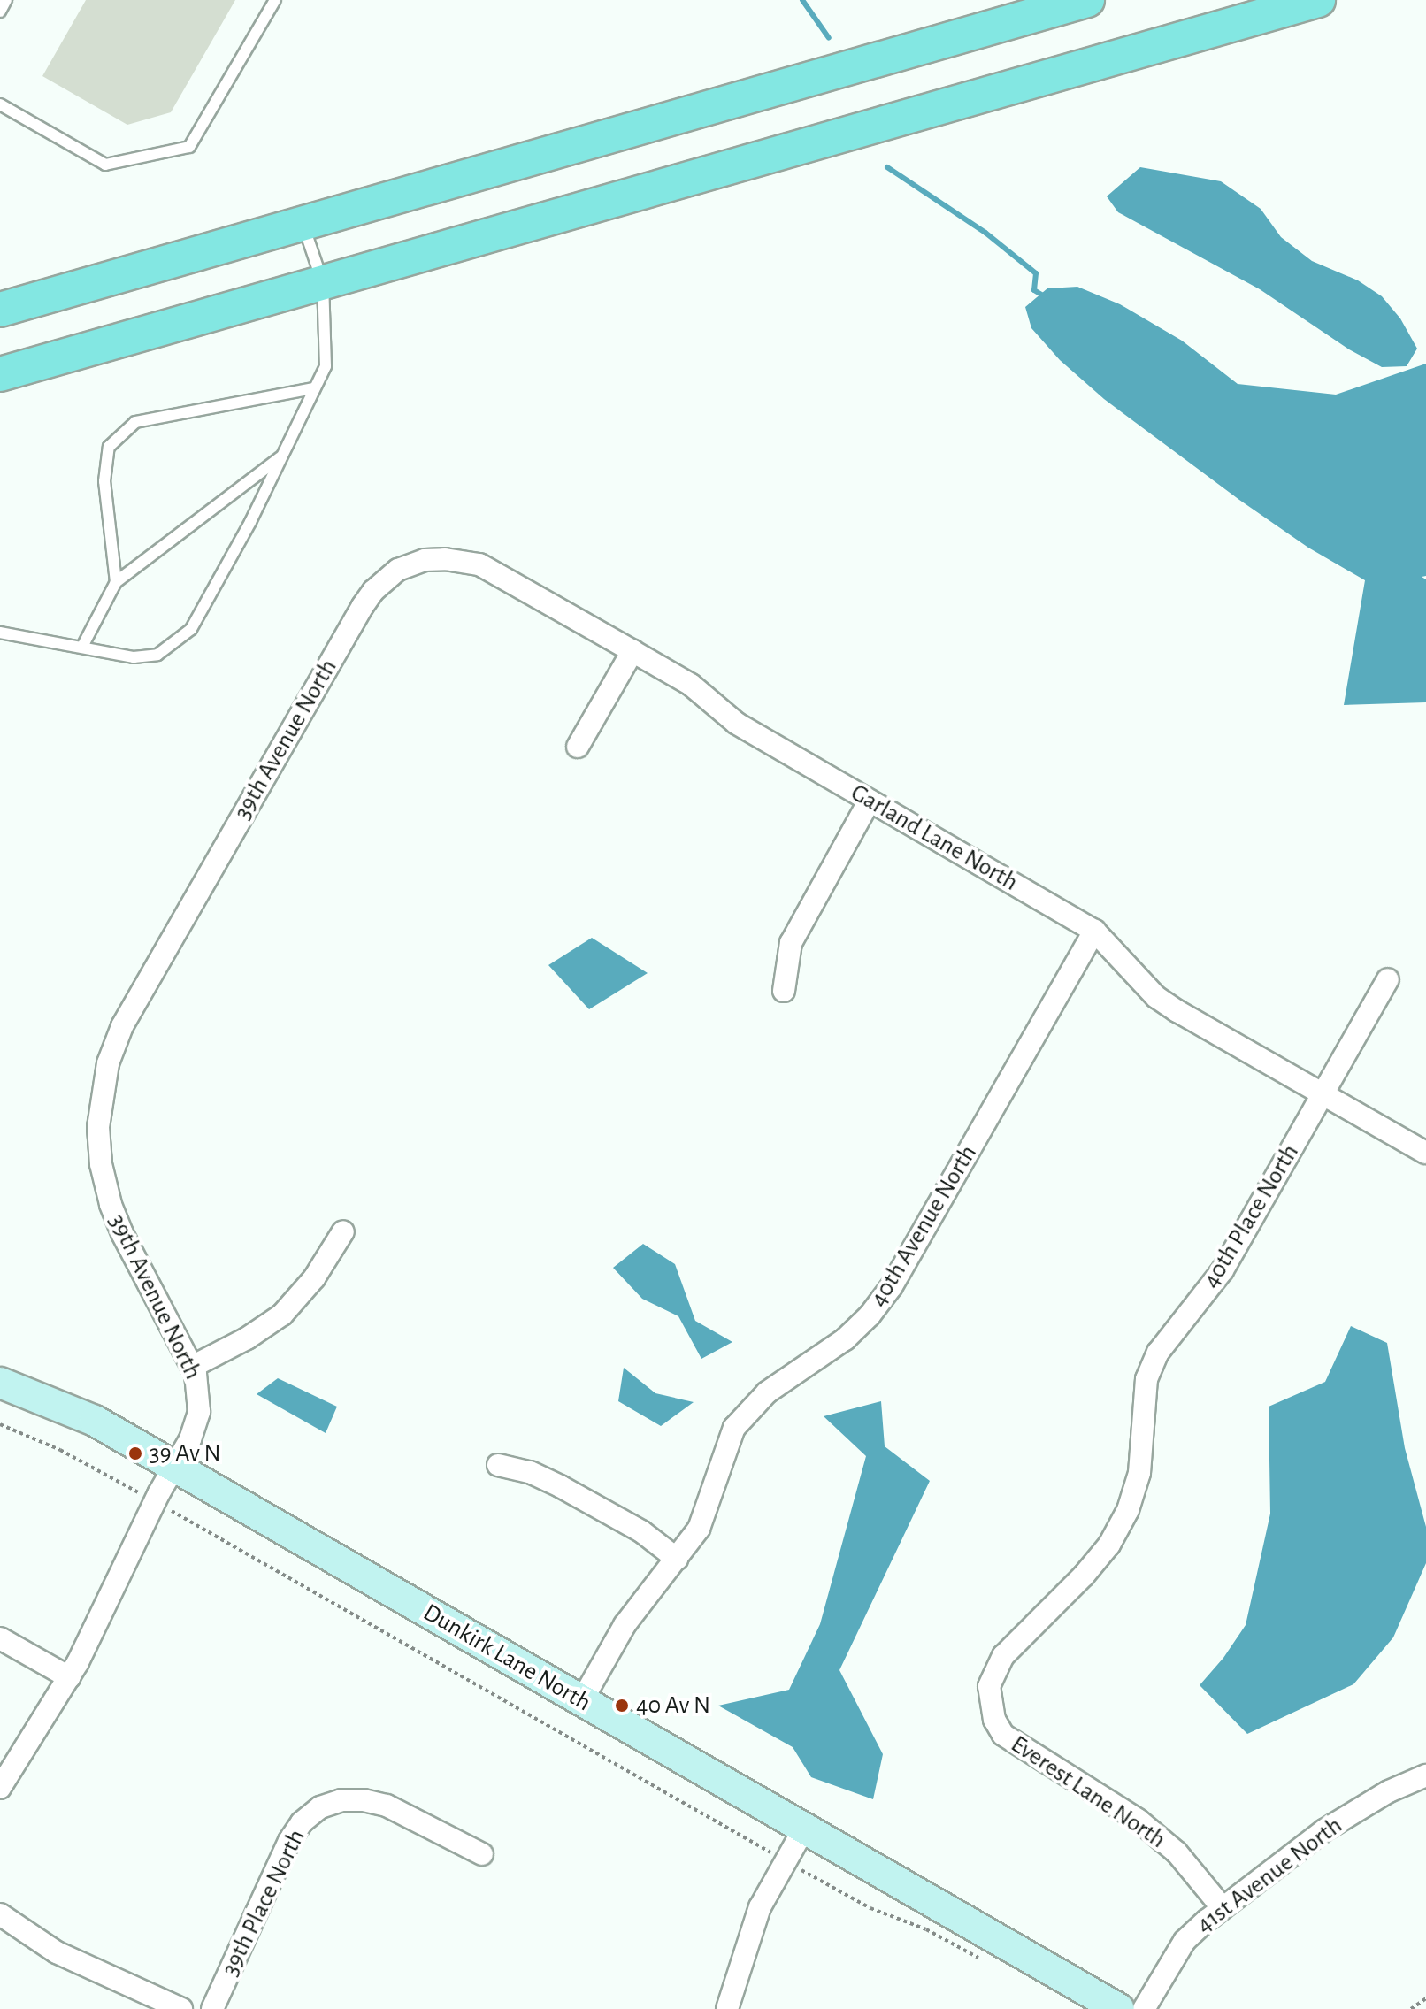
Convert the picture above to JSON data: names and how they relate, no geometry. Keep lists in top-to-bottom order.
{
  "streets": {
    "street": [
      "39th Avenue North",
      "Garland Lane North",
      "40th Place North",
      "40th Avenue North",
      "Dunkirk Lane North",
      "Everest Lane North",
      "41st Avenue North",
      "39th Place North"
    ]
  },
  "crossings": [
    ["39th Avenue North", "Garland Lane North"],
    ["39th Avenue North", "Dunkirk Lane North"],
    ["Garland Lane North", "40th Place North"],
    ["Garland Lane North", "40th Avenue North"],
    ["40th Place North", "Everest Lane North"],
    ["40th Avenue North", "Dunkirk Lane North"],
    ["Everest Lane North", "41st Avenue North"]
  ],
  "places": ["39 Av N", "40 Av N"]
}
